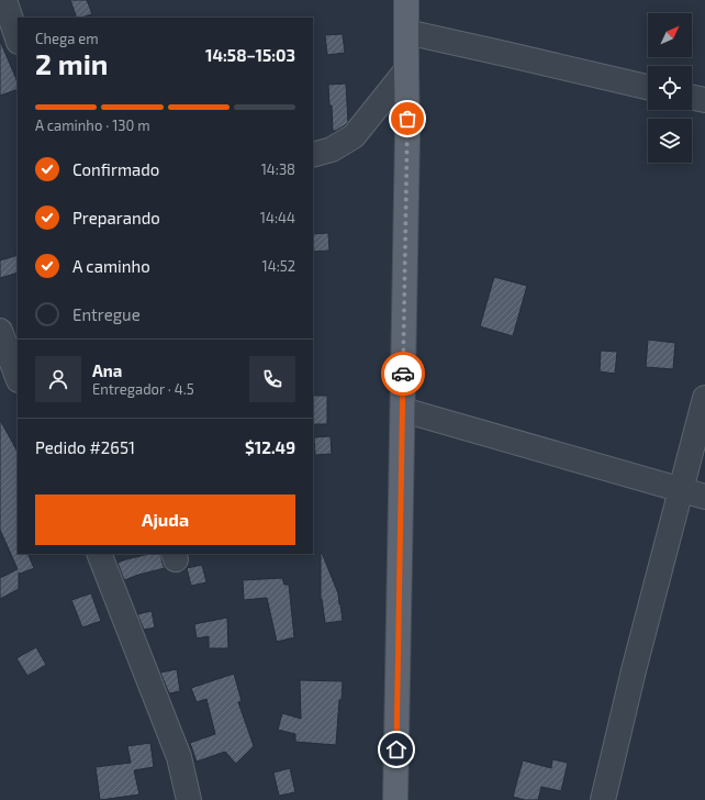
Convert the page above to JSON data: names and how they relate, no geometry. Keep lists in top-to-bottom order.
{
  "north": "top right",
  "page": {
    "heading": ["2 min", "Chega em", "14:58–15:03"],
    "panel": [
      "Ana",
      "Entregador · 4.5",
      "Pedido #2651",
      "$12.49"
    ],
    "bar": "A caminho · 130 m",
    "list": [
      ["Confirmado", "14:38"],
      ["Preparando", "14:44"],
      ["A caminho", "14:52"],
      "Entregue"
    ],
    "buttons": "Ajuda"
  }
}
